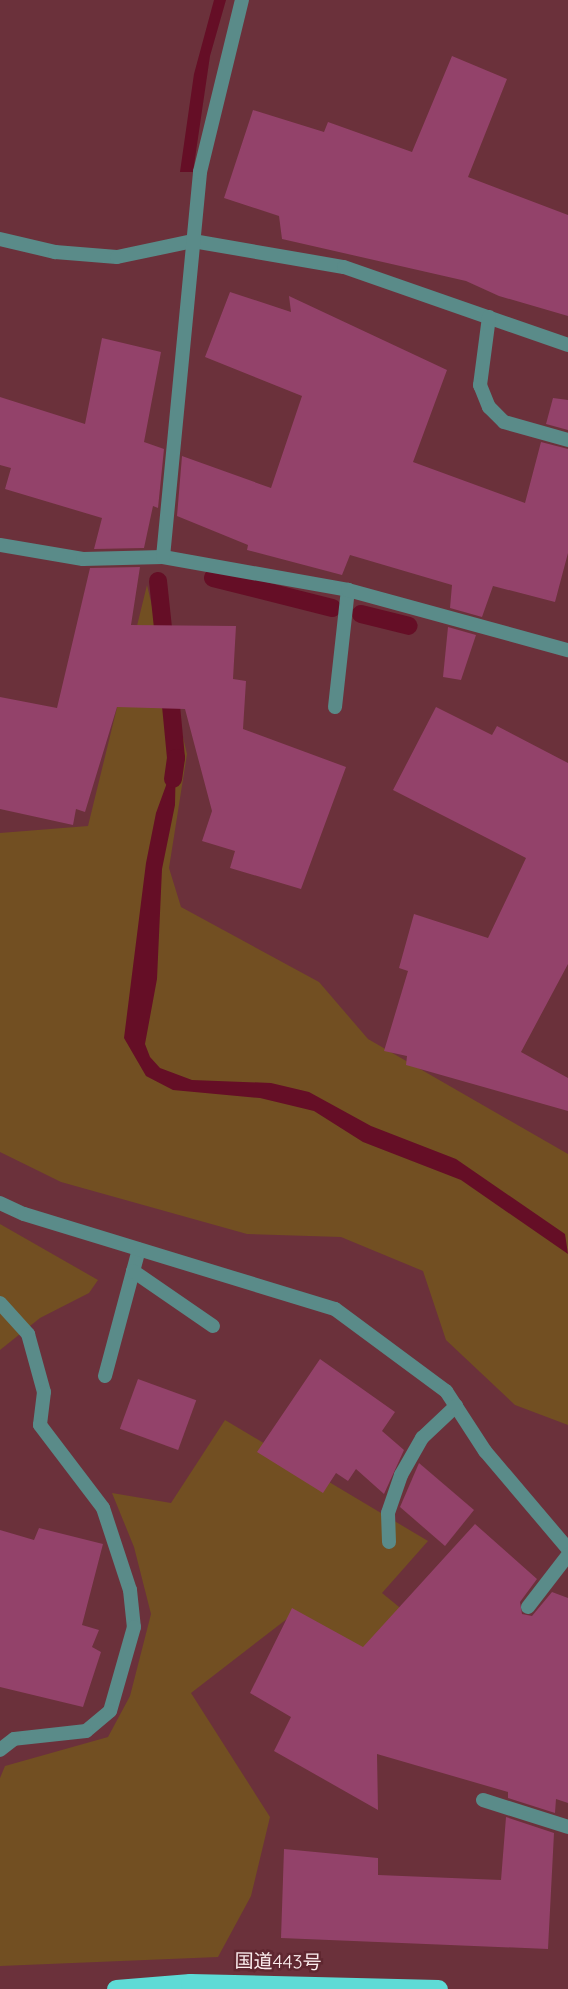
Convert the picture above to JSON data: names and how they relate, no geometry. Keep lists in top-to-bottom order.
{
  "streets": {
    "highway": ["国道443号"]
  }
}
